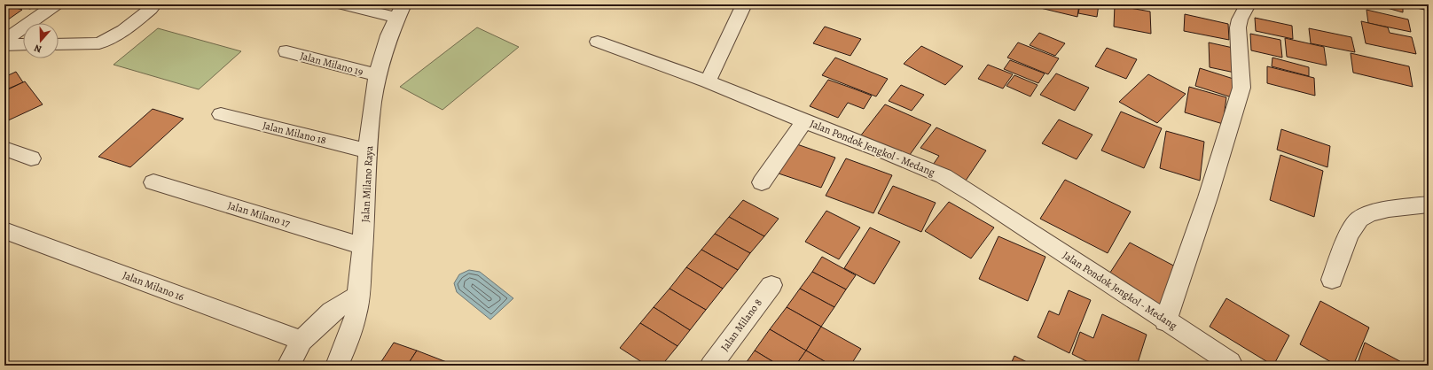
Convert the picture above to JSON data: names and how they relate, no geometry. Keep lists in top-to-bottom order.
{
  "streets": {
    "street": [
      "Jalan Milano 19",
      "Jalan Milano 18",
      "Jalan Pondok Jengkol - Medang",
      "Jalan Milano Raya",
      "Jalan Milano 17",
      "Jalan Milano 16",
      "Jalan Milano 8"
    ]
  },
  "crossings": [
    ["Jalan Milano 19", "Jalan Milano Raya"],
    ["Jalan Milano 18", "Jalan Milano Raya"],
    ["Jalan Milano Raya", "Jalan Milano 17"]
  ],
  "north": "bottom"
}
